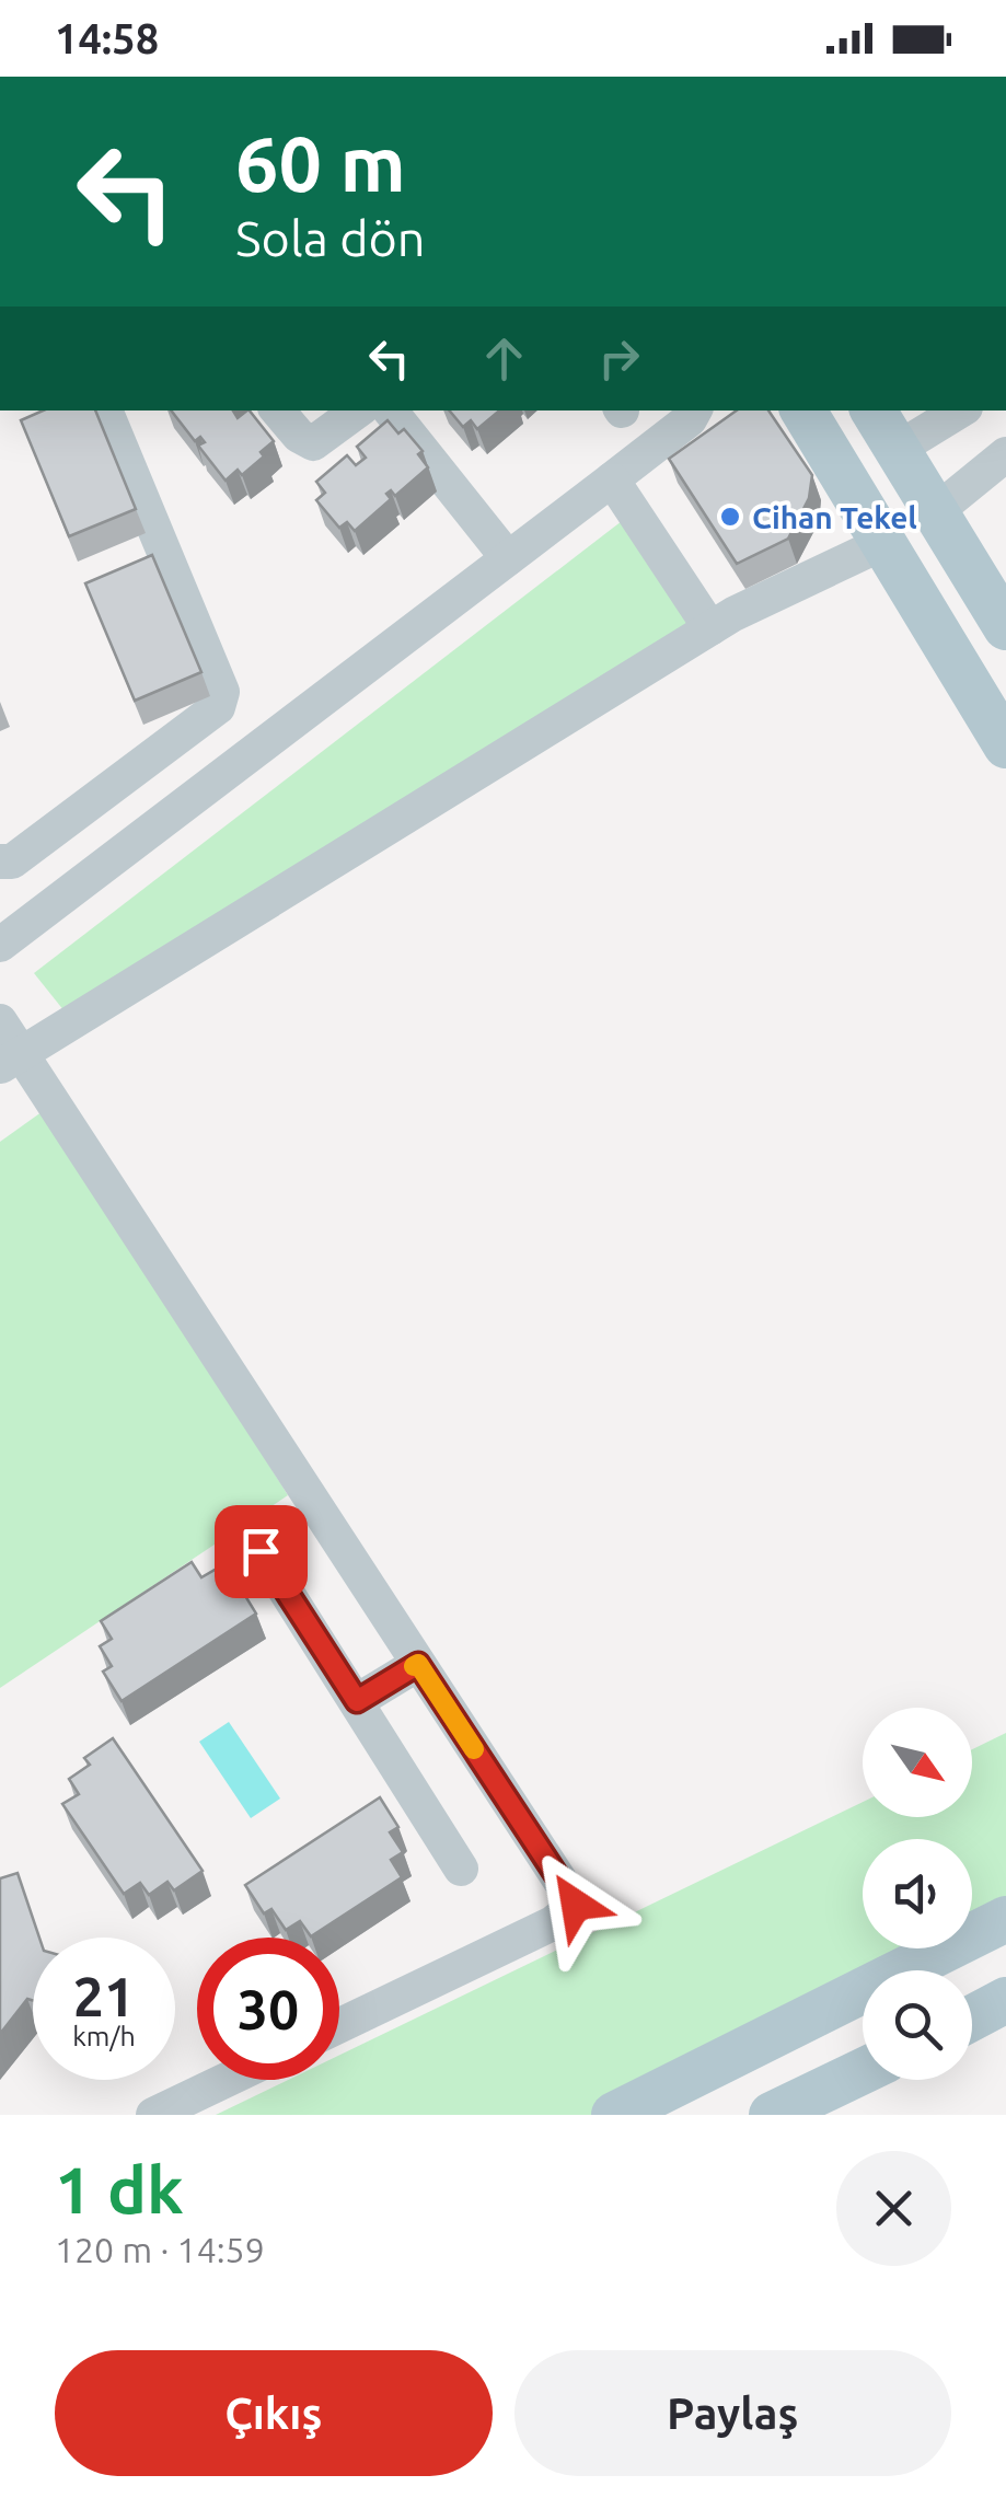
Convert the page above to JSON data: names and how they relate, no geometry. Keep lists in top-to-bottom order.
{
  "places": ["Cihan Tekel"],
  "north": "bottom right",
  "page": {
    "status": "14:58",
    "turn": ["60 m", "Sola dön"],
    "speed": "21 km/h",
    "limit": "30",
    "heading": ["1 dk", "120 m · 14:59"],
    "buttons": ["Çıkış", "Paylaş"]
  }
}
